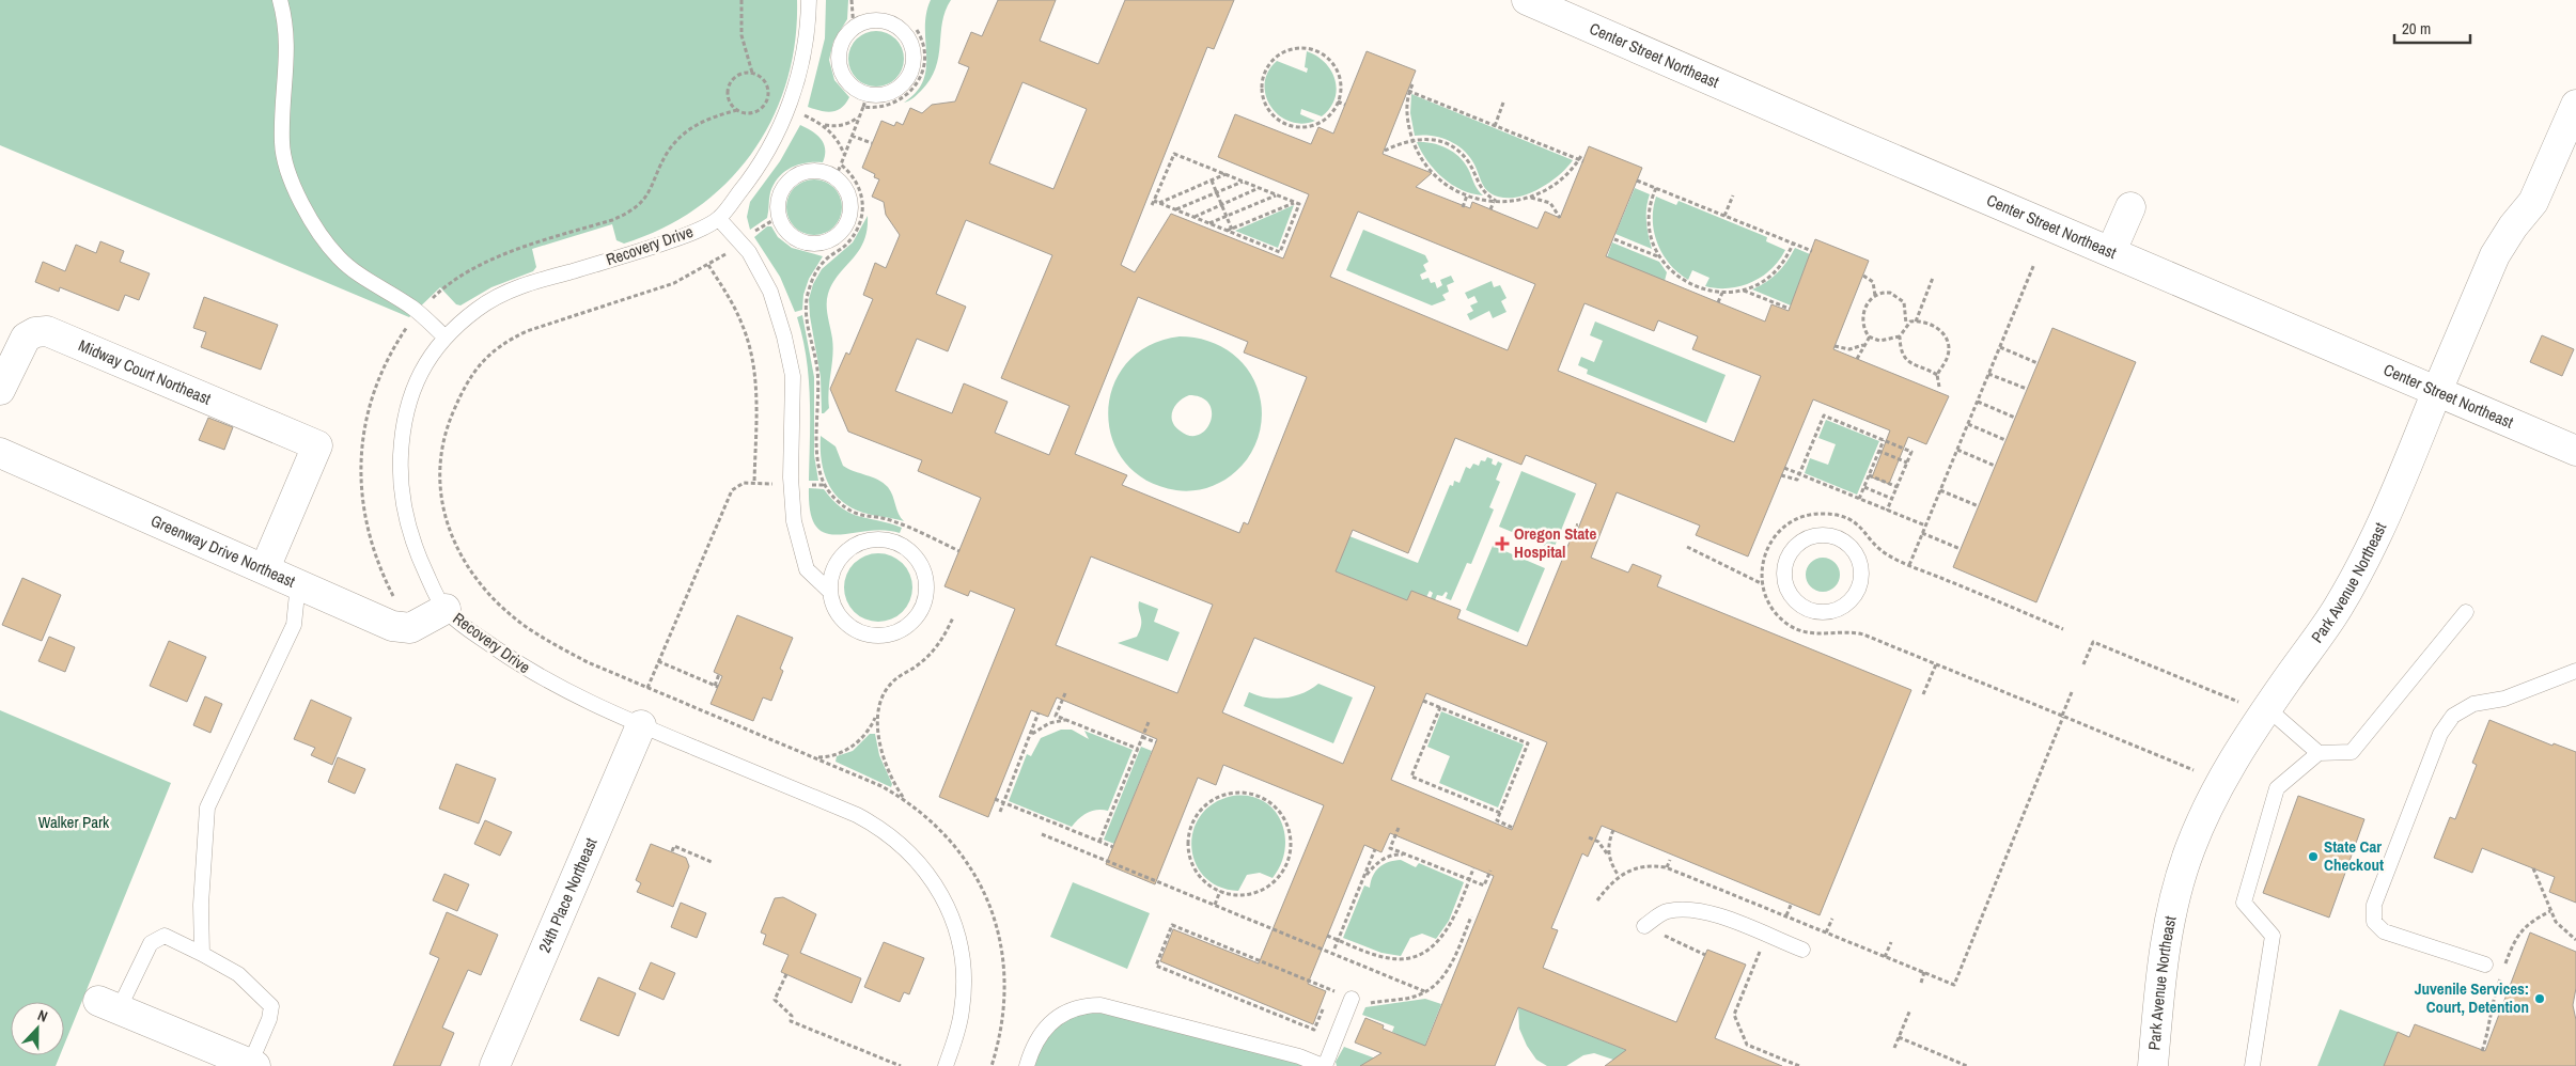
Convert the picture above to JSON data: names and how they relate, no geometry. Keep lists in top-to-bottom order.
{
  "streets": {
    "street": [
      "Center Street Northeast",
      "Midway Court Northeast",
      "Greenway Drive Northeast",
      "Park Avenue Northeast",
      "24th Place Northeast"
    ],
    "lane": ["Recovery Drive"]
  },
  "crossings": [
    ["Center Street Northeast", "Park Avenue Northeast"],
    ["Recovery Drive", "Greenway Drive Northeast"],
    ["Recovery Drive", "24th Place Northeast"],
    ["Midway Court Northeast", "Greenway Drive Northeast"]
  ],
  "parks": ["Walker Park"],
  "places": {
    "health": ["Oregon State Hospital"],
    "other": ["State Car Checkout", "Juvenile Services: Court, Detention"]
  },
  "scale_bar": "20 m",
  "north": "top"
}
